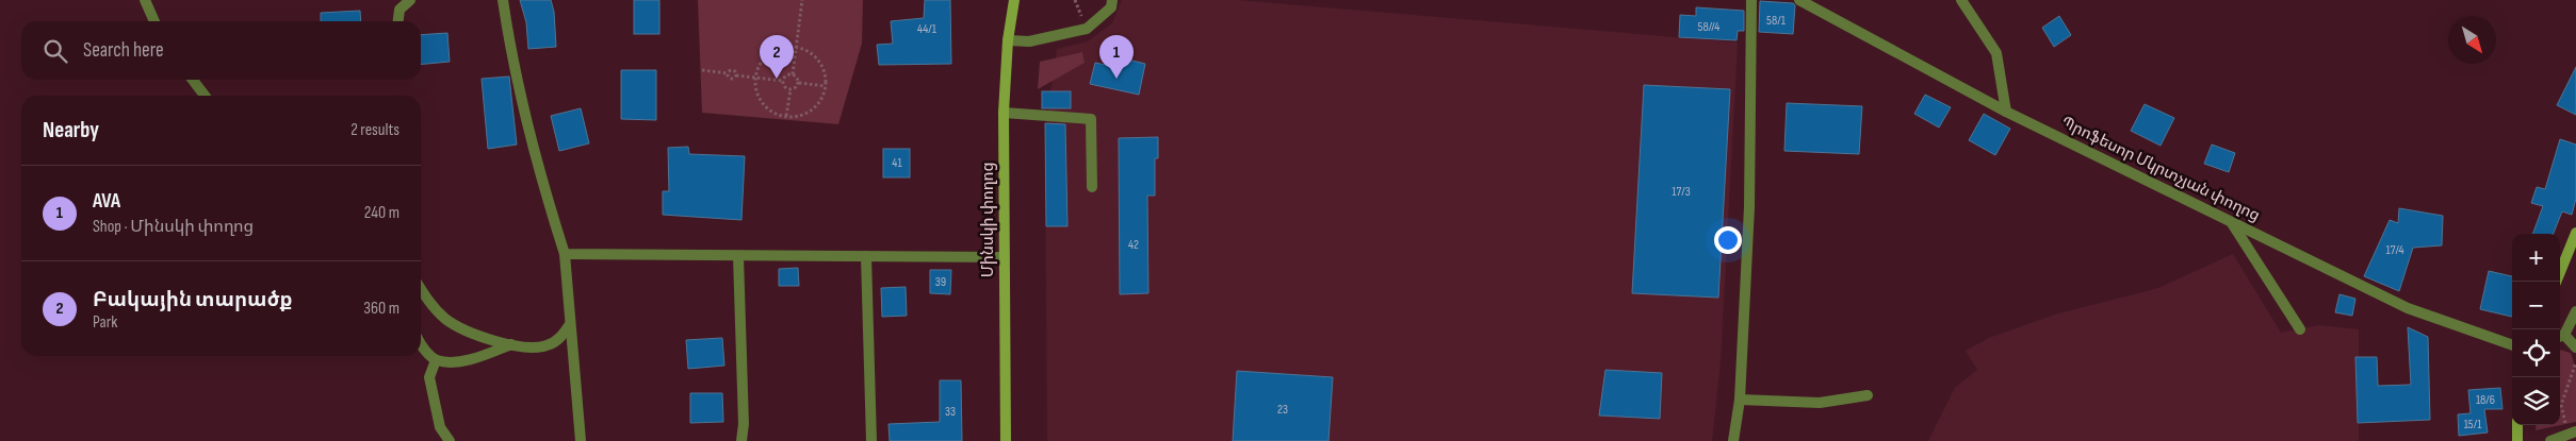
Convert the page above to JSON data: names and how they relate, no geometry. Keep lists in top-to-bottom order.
{
  "streets": {
    "main road": ["Մինսկի փողոց"],
    "street": ["Պրոֆեսոր Մկրտչյան փողոց"]
  },
  "house_numbers": [
    "58/1",
    "58//4",
    "44/1",
    "41",
    "17/3",
    "42",
    "17/4",
    "39",
    "18/6",
    "23",
    "33",
    "15/1"
  ],
  "north": "bottom right",
  "page": {
    "search": "Search here",
    "pins": ["1", "2"],
    "heading": ["Nearby", "2 results"],
    "list": [
      {
        "mark": "1",
        "name": "AVA",
        "note": "Shop · Մինսկի փողոց",
        "value": "240 m"
      },
      {
        "mark": "2",
        "name": "Բակային տարածք",
        "note": "Park",
        "value": "360 m"
      }
    ],
    "map_buttons": ["+", "−"]
  }
}
